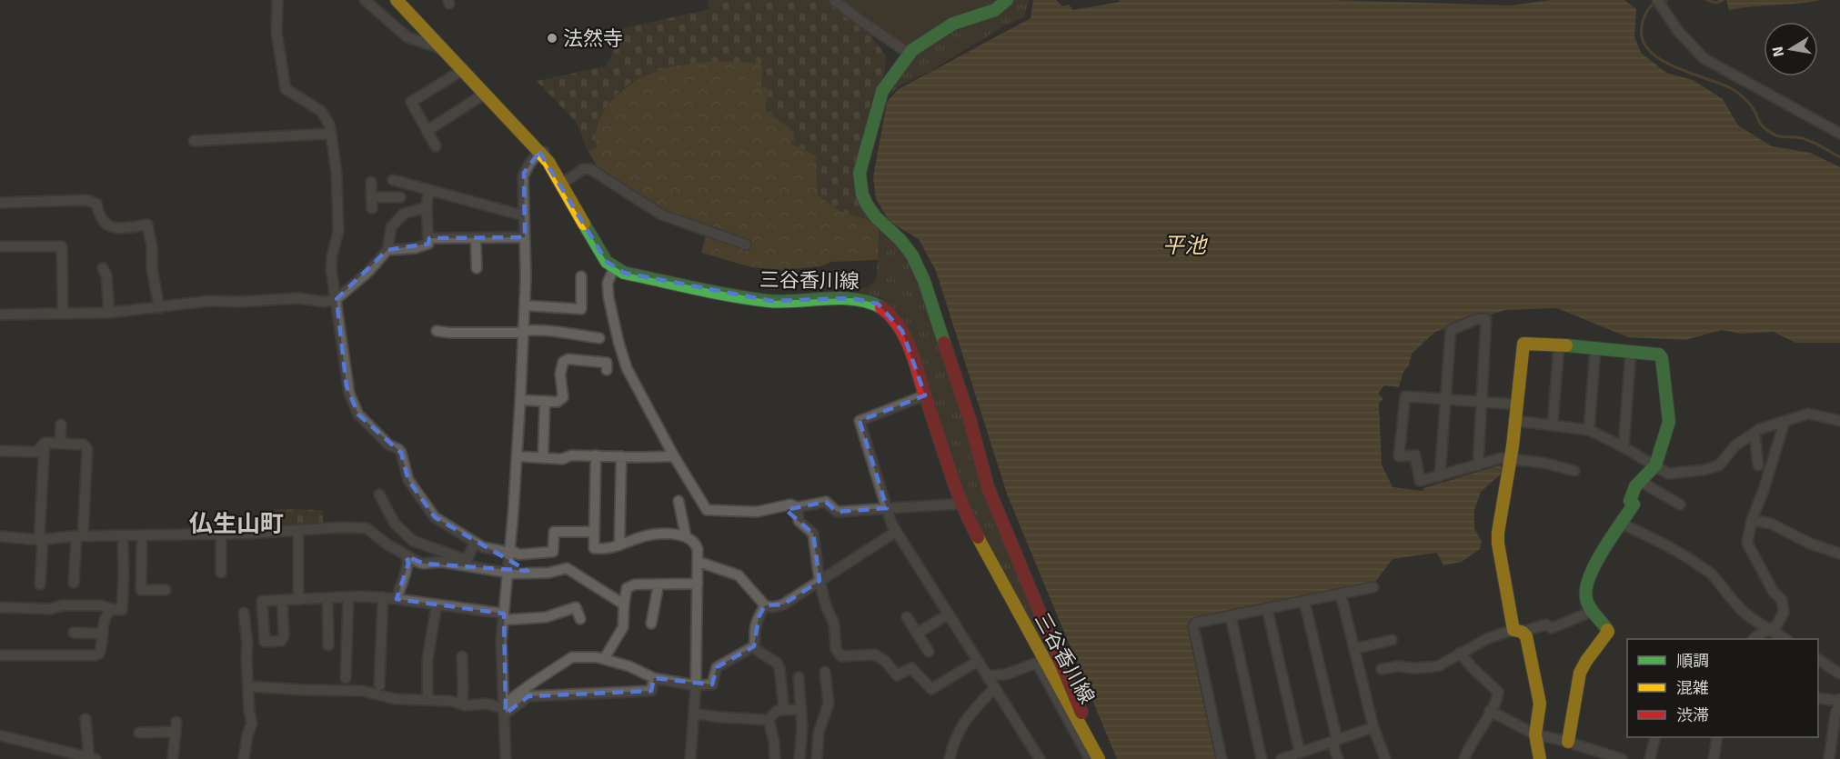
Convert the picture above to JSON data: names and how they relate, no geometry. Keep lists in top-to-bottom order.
{
  "streets": {
    "street": ["三谷香川線"]
  },
  "districts": ["仏生山町"],
  "water": ["平池"],
  "places": ["法然寺"],
  "legend": ["順調", "混雑", "渋滞"],
  "north": "left"
}
